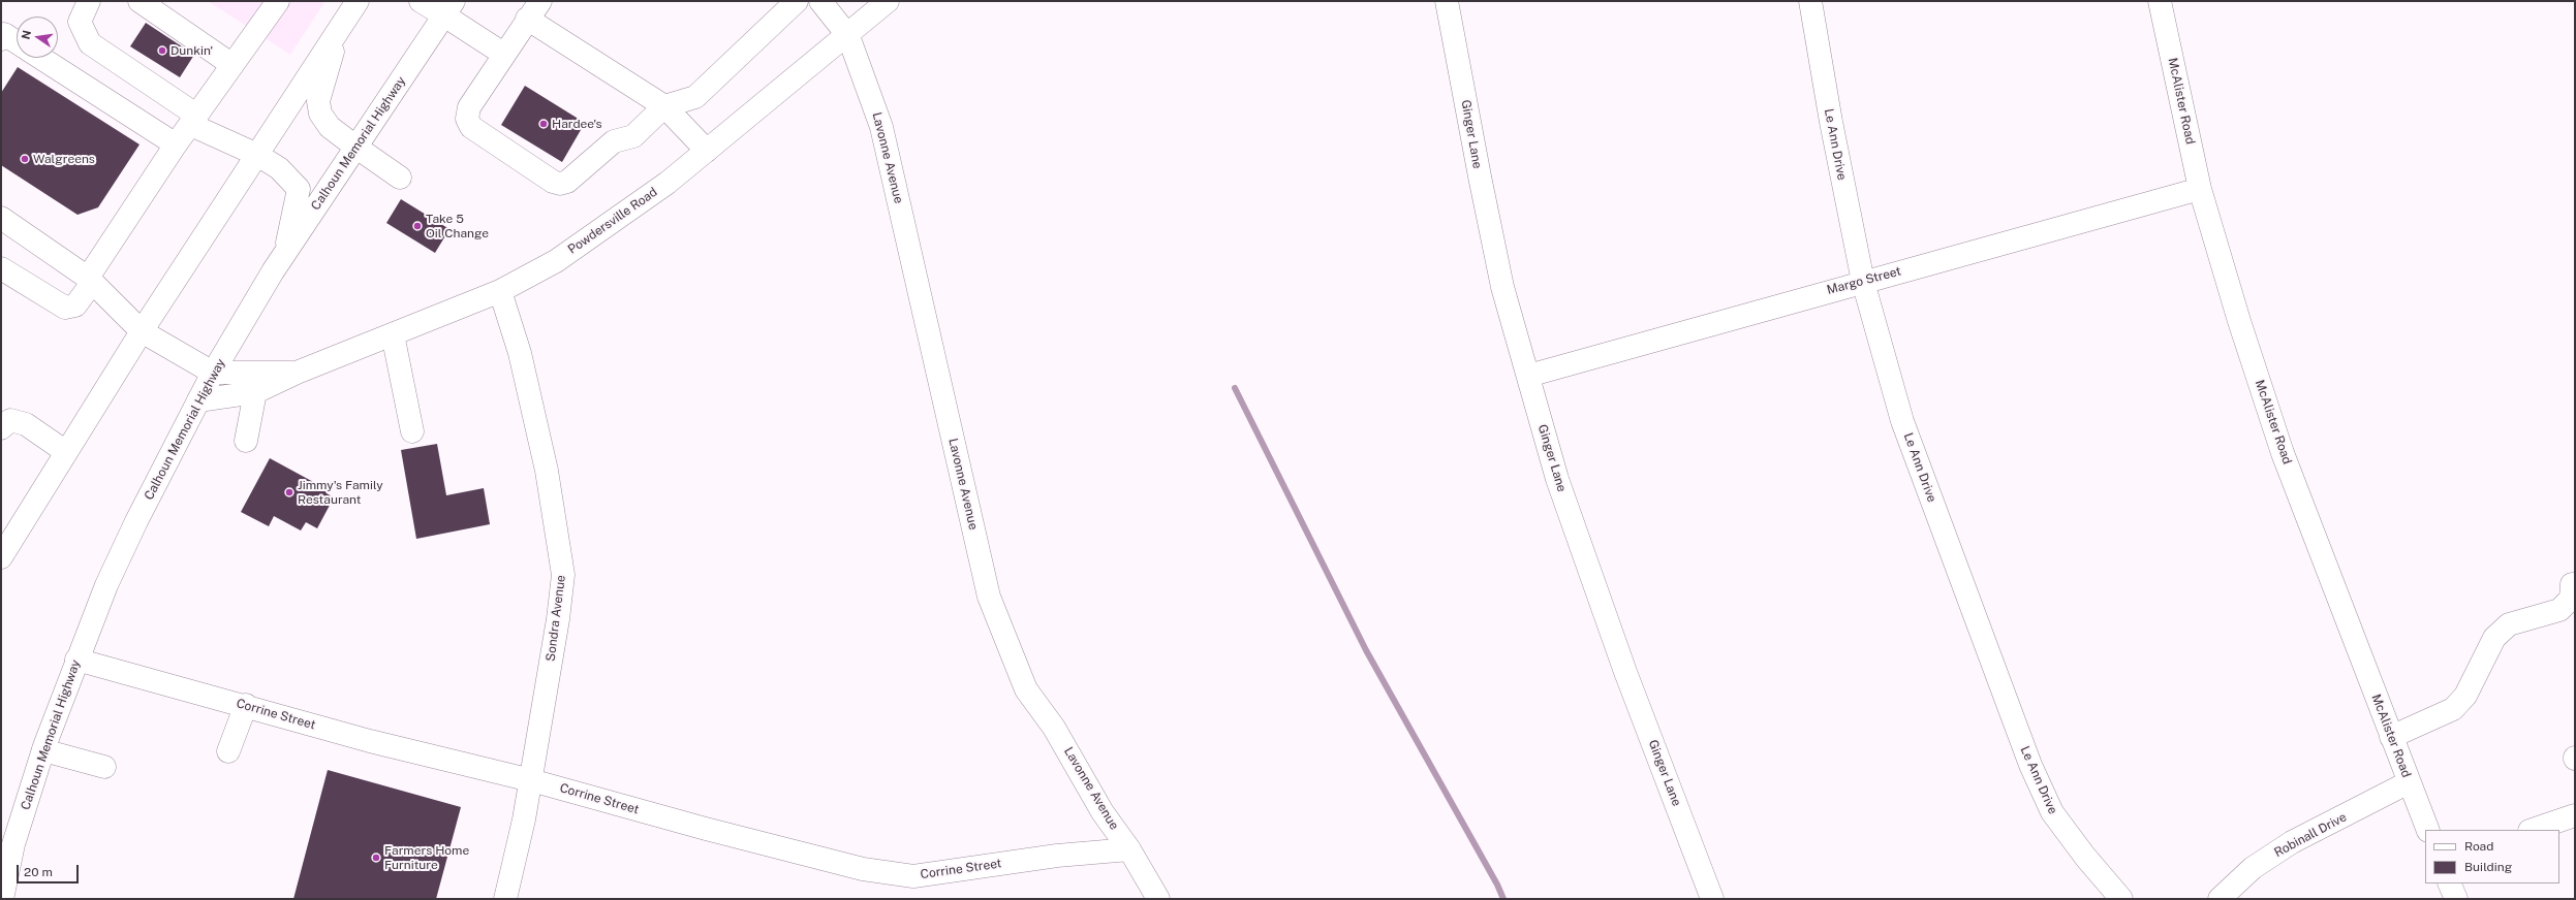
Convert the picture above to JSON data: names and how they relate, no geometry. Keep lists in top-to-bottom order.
{
  "streets": {
    "main road": [
      "McAlister Road",
      "Ginger Lane",
      "Calhoun Memorial Highway",
      "Le Ann Drive",
      "Lavonne Avenue",
      "Powdersville Road",
      "Margo Street",
      "Sondra Avenue",
      "Corrine Street",
      "Robinall Drive"
    ]
  },
  "crossings": [
    ["McAlister Road", "Margo Street"],
    ["McAlister Road", "Robinall Drive"],
    ["Ginger Lane", "Margo Street"],
    ["Calhoun Memorial Highway", "Powdersville Road"],
    ["Calhoun Memorial Highway", "Corrine Street"],
    ["Le Ann Drive", "Margo Street"],
    ["Lavonne Avenue", "Powdersville Road"],
    ["Lavonne Avenue", "Corrine Street"],
    ["Powdersville Road", "Sondra Avenue"],
    ["Sondra Avenue", "Corrine Street"]
  ],
  "places": [
    "Dunkin'",
    "Hardee's",
    "Walgreens",
    "Take 5 Oil Change",
    "Jimmy's Family Restaurant",
    "Farmers Home Furniture"
  ],
  "legend": ["Road", "Building"],
  "scale_bar": "20 m",
  "north": "left"
}
